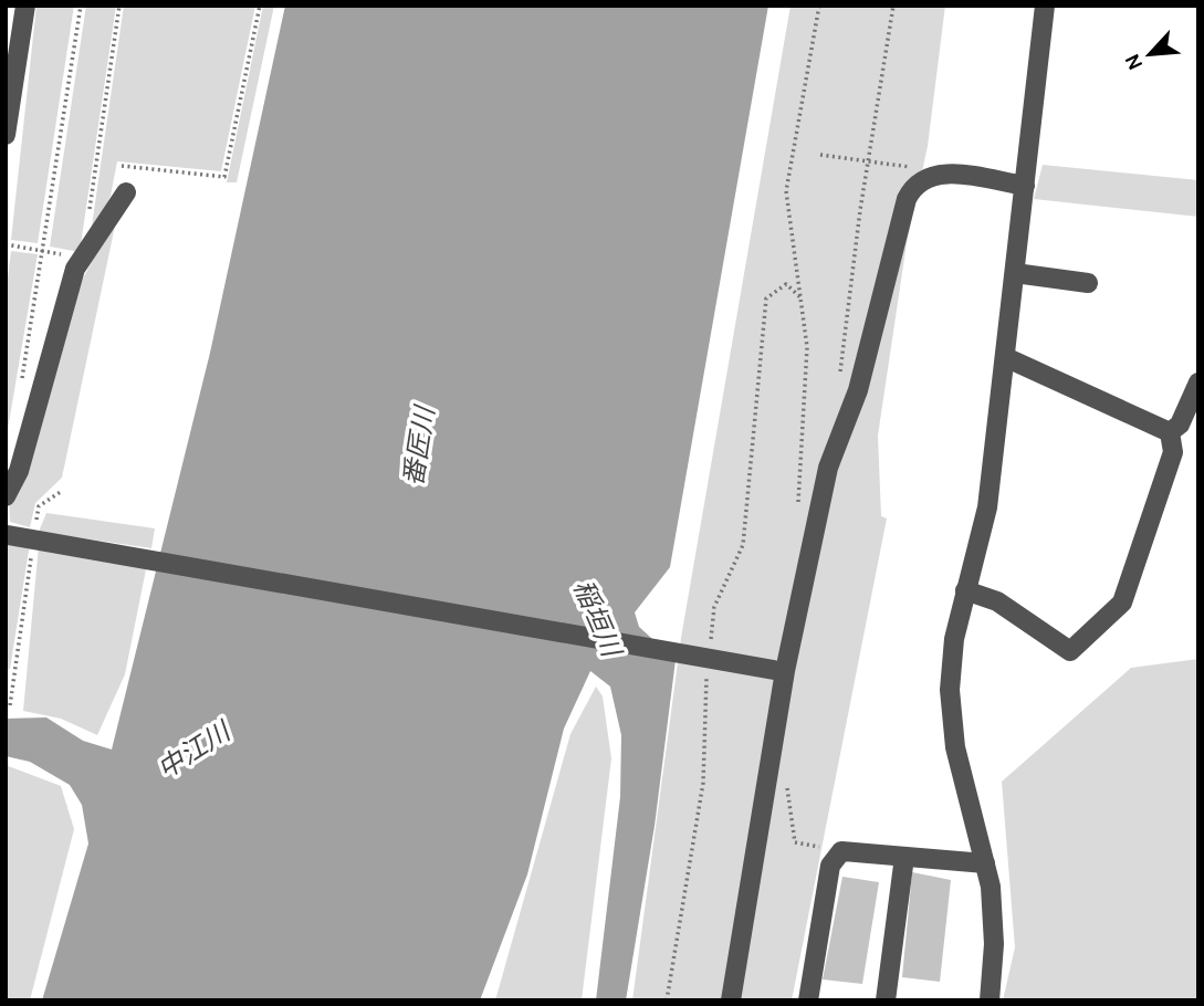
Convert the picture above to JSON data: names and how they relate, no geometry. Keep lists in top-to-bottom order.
{
  "water": ["番匠川", "稲垣川", "中江川"],
  "north": "bottom left"
}
